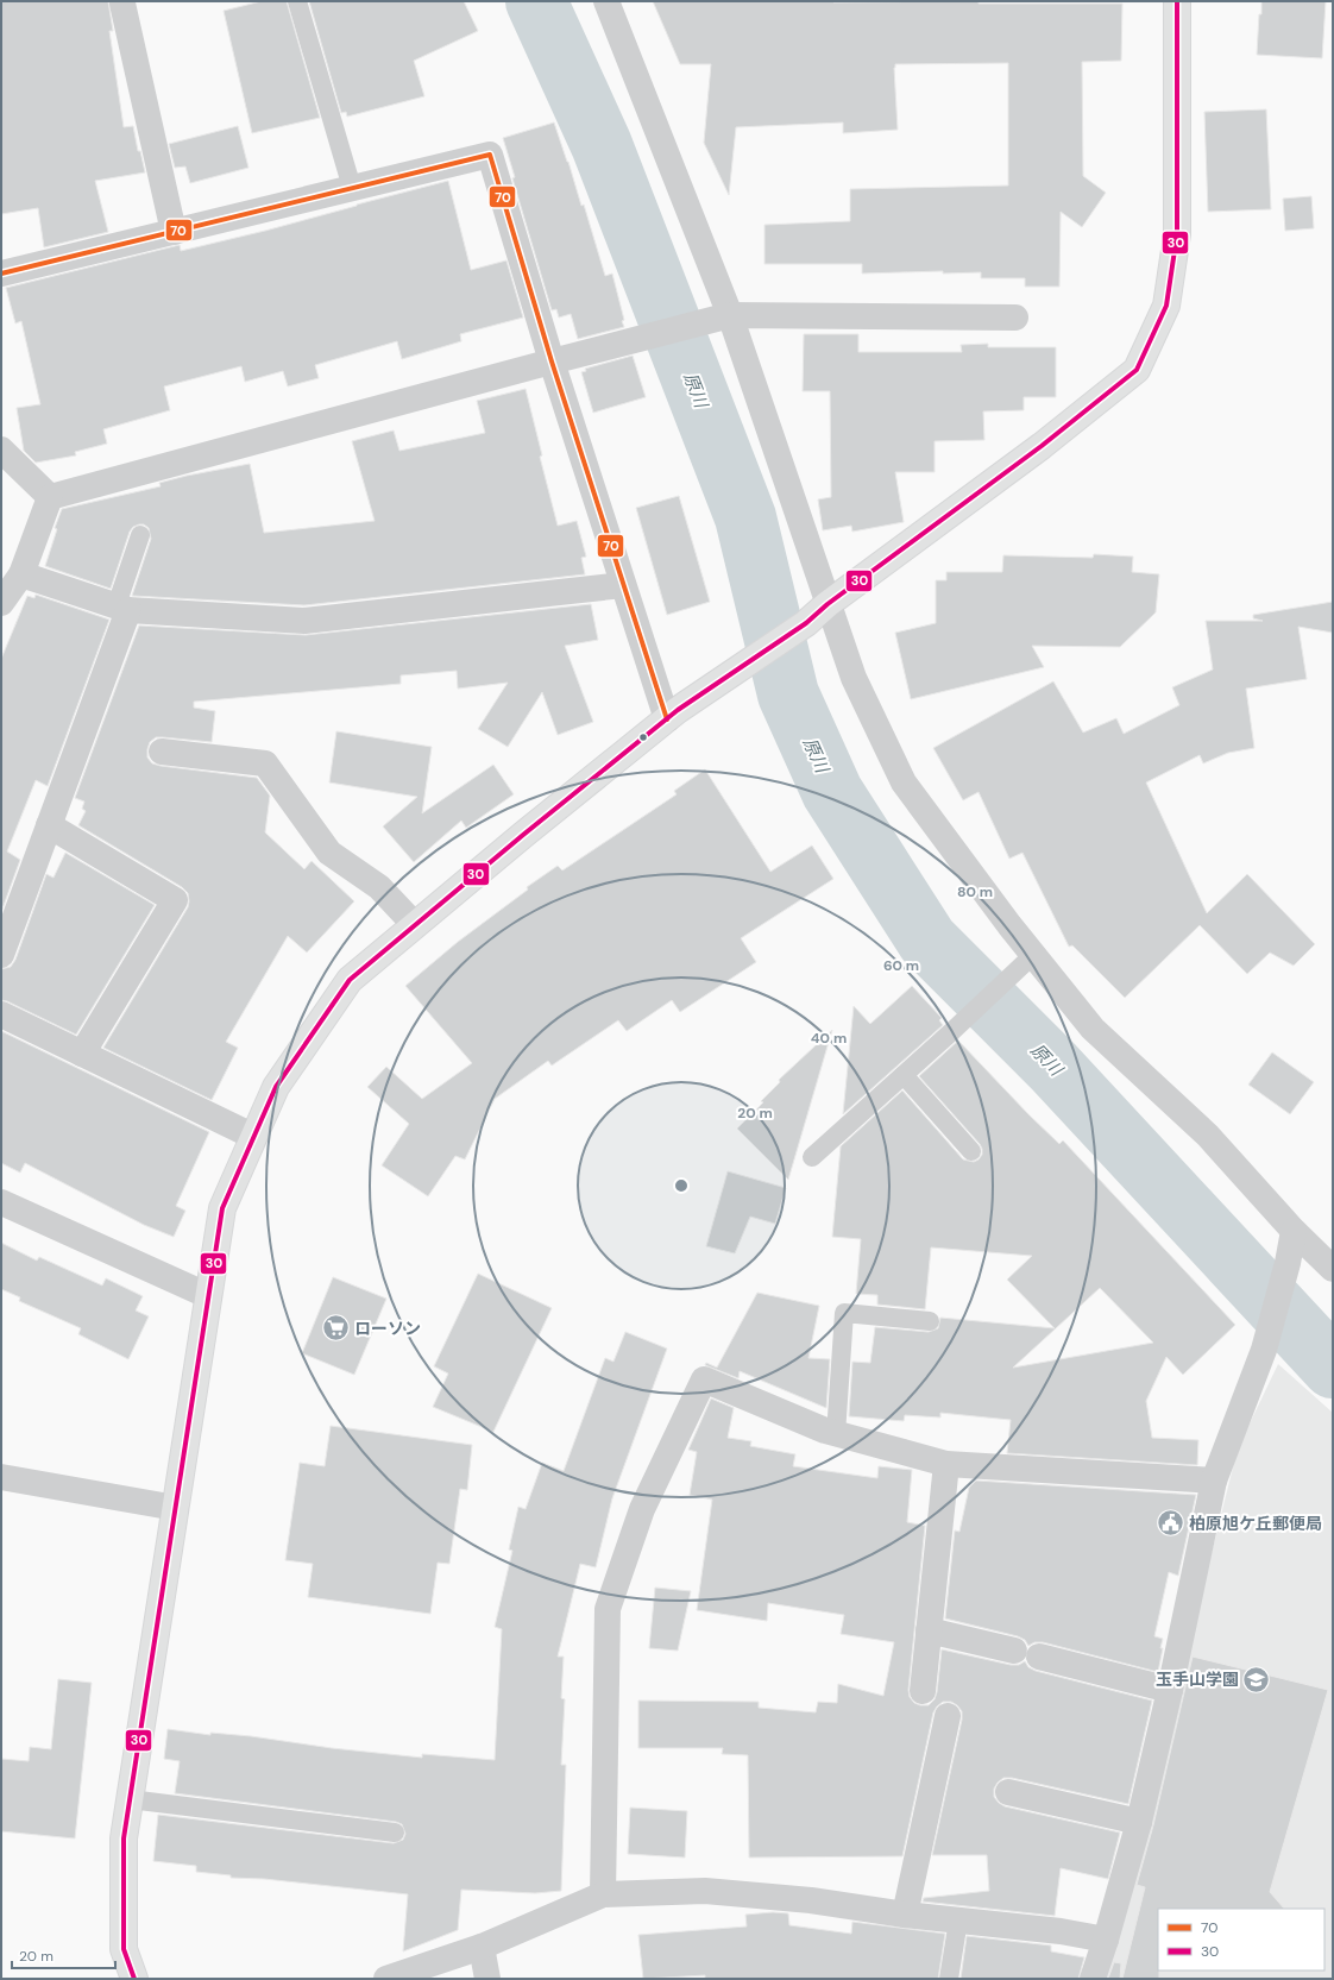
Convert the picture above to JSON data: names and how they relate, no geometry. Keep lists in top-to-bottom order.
{
  "water": ["原川"],
  "places": {
    "supermarket": ["ローソン"],
    "public building": ["柏原旭ケ丘郵便局"],
    "school or university": ["玉手山学園"]
  },
  "lines": ["transit line 30", "transit line 70"],
  "legend": ["70", "30"],
  "scale_bar": "20 m",
  "rings": [
    "80 m",
    "60 m",
    "40 m",
    "20 m"
  ]
}
